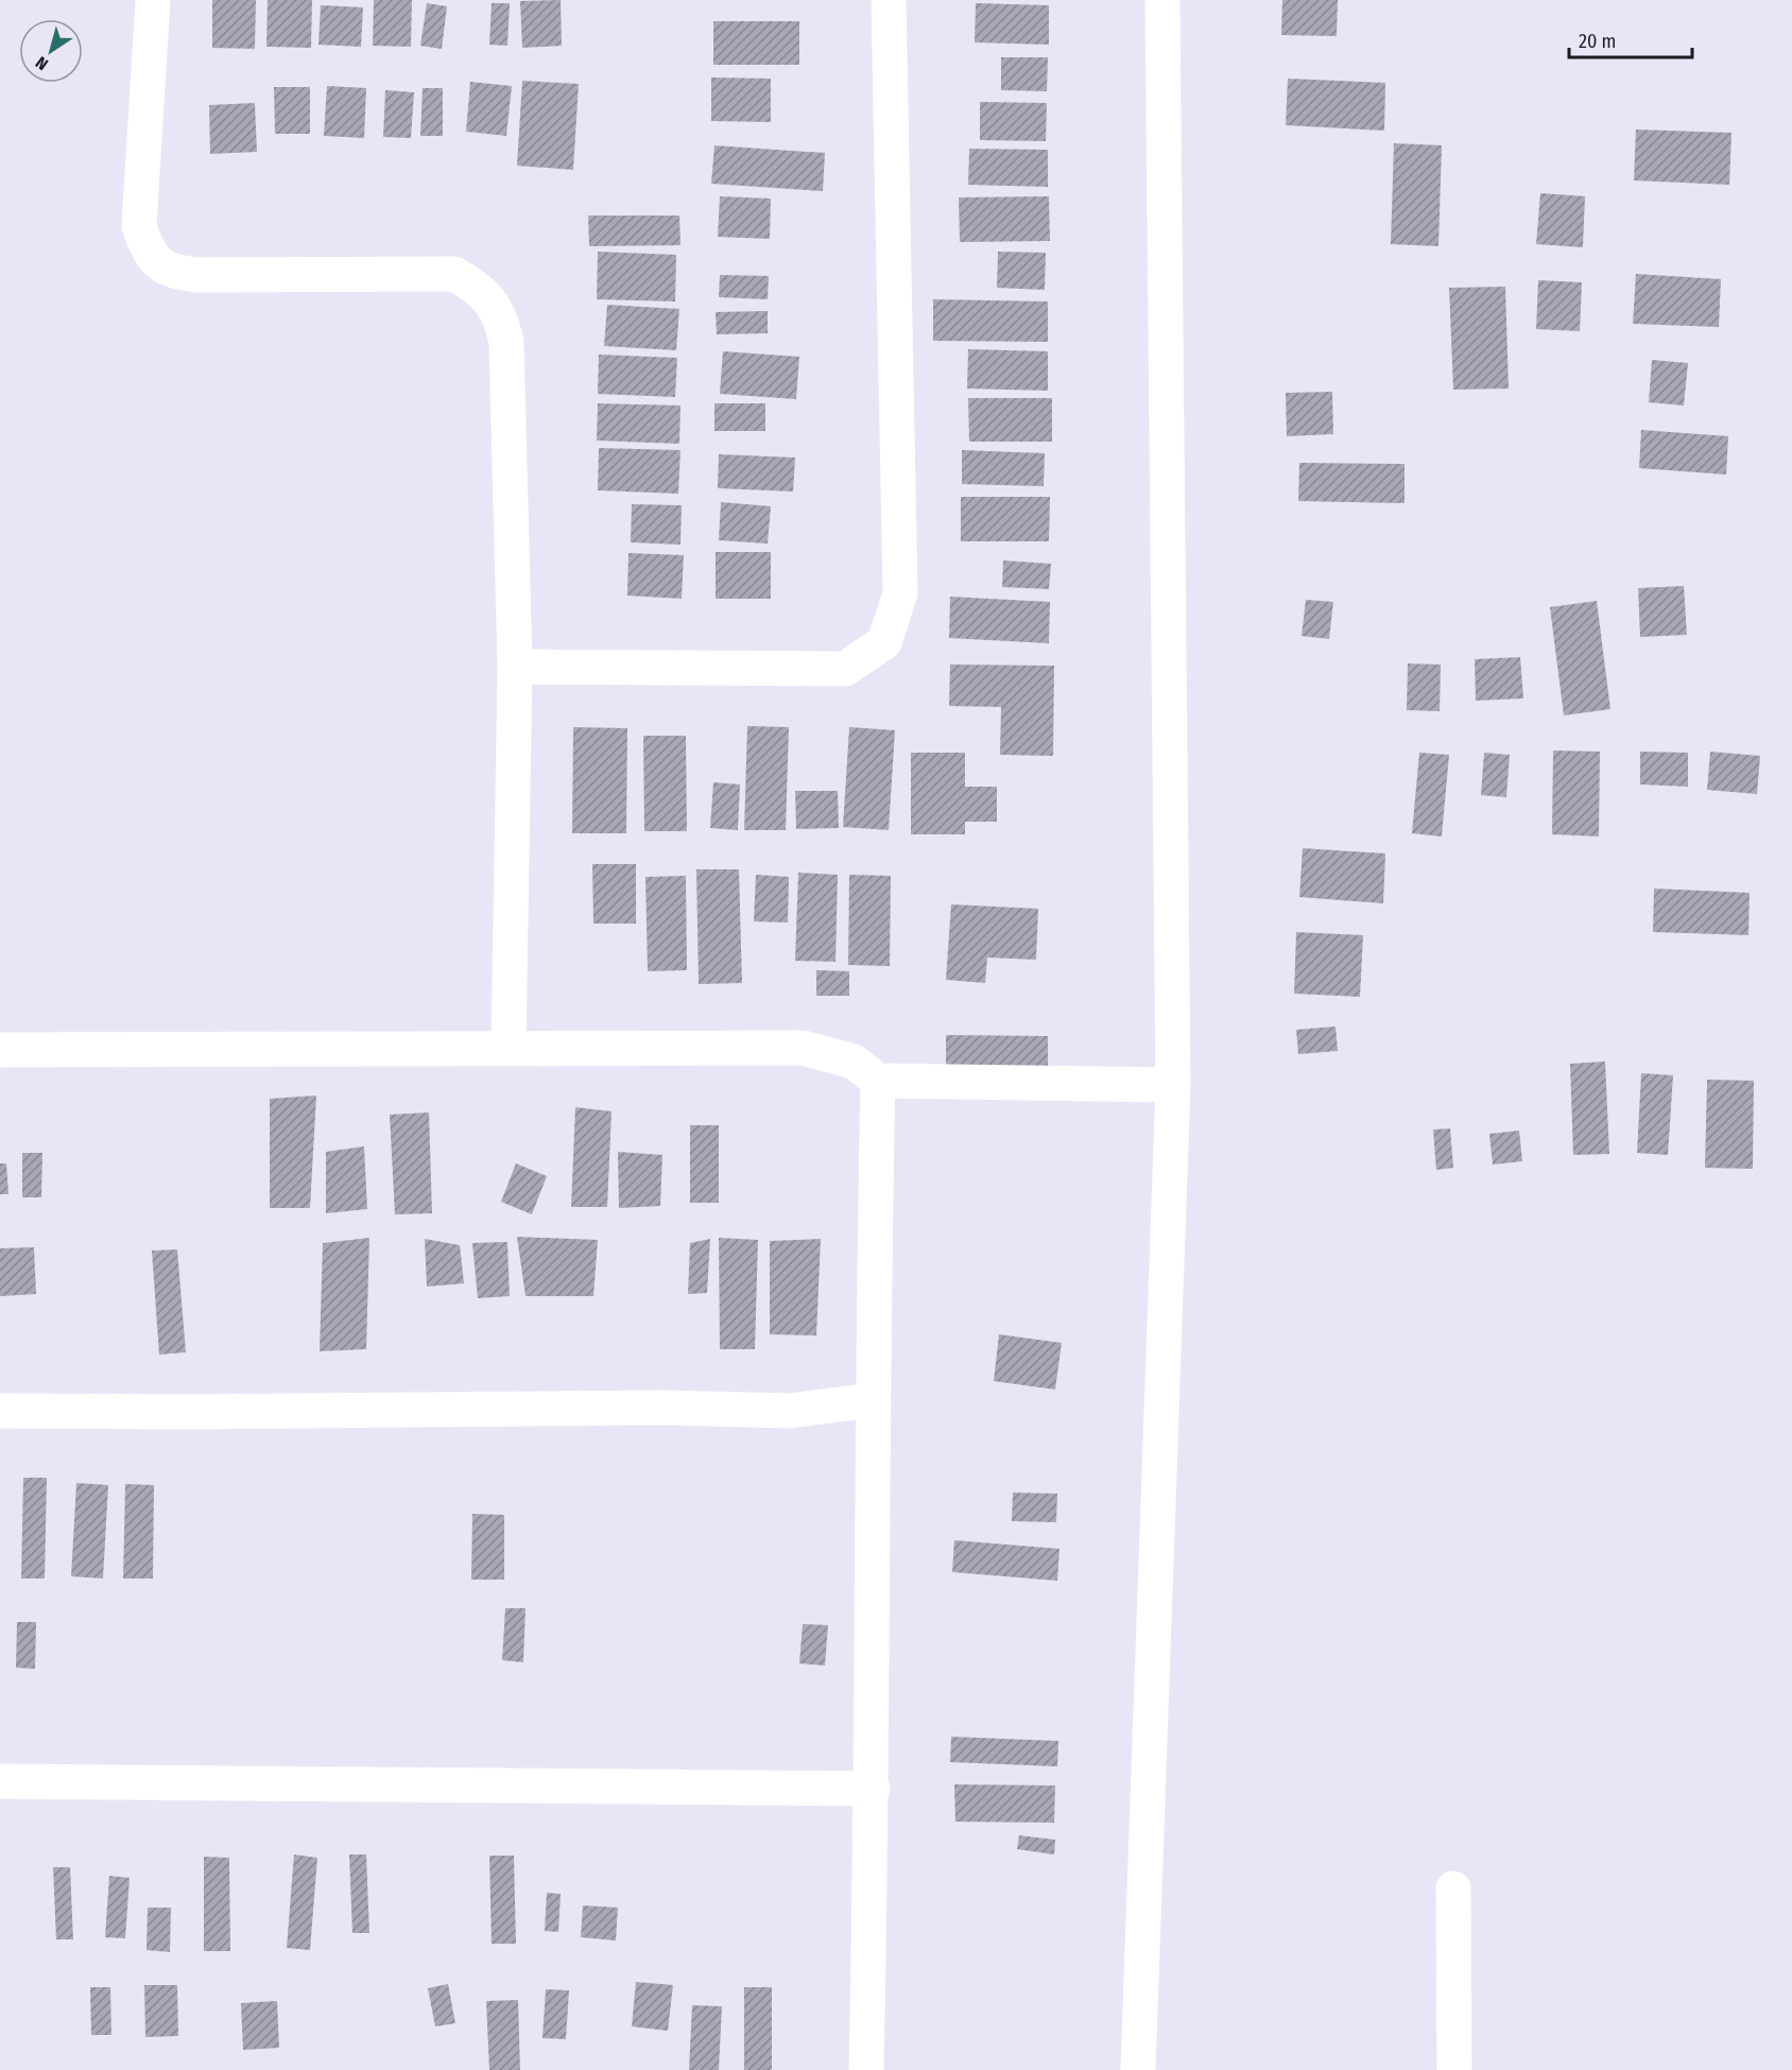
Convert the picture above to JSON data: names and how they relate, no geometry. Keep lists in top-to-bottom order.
{
  "scale_bar": "20 m",
  "north": "bottom left"
}
